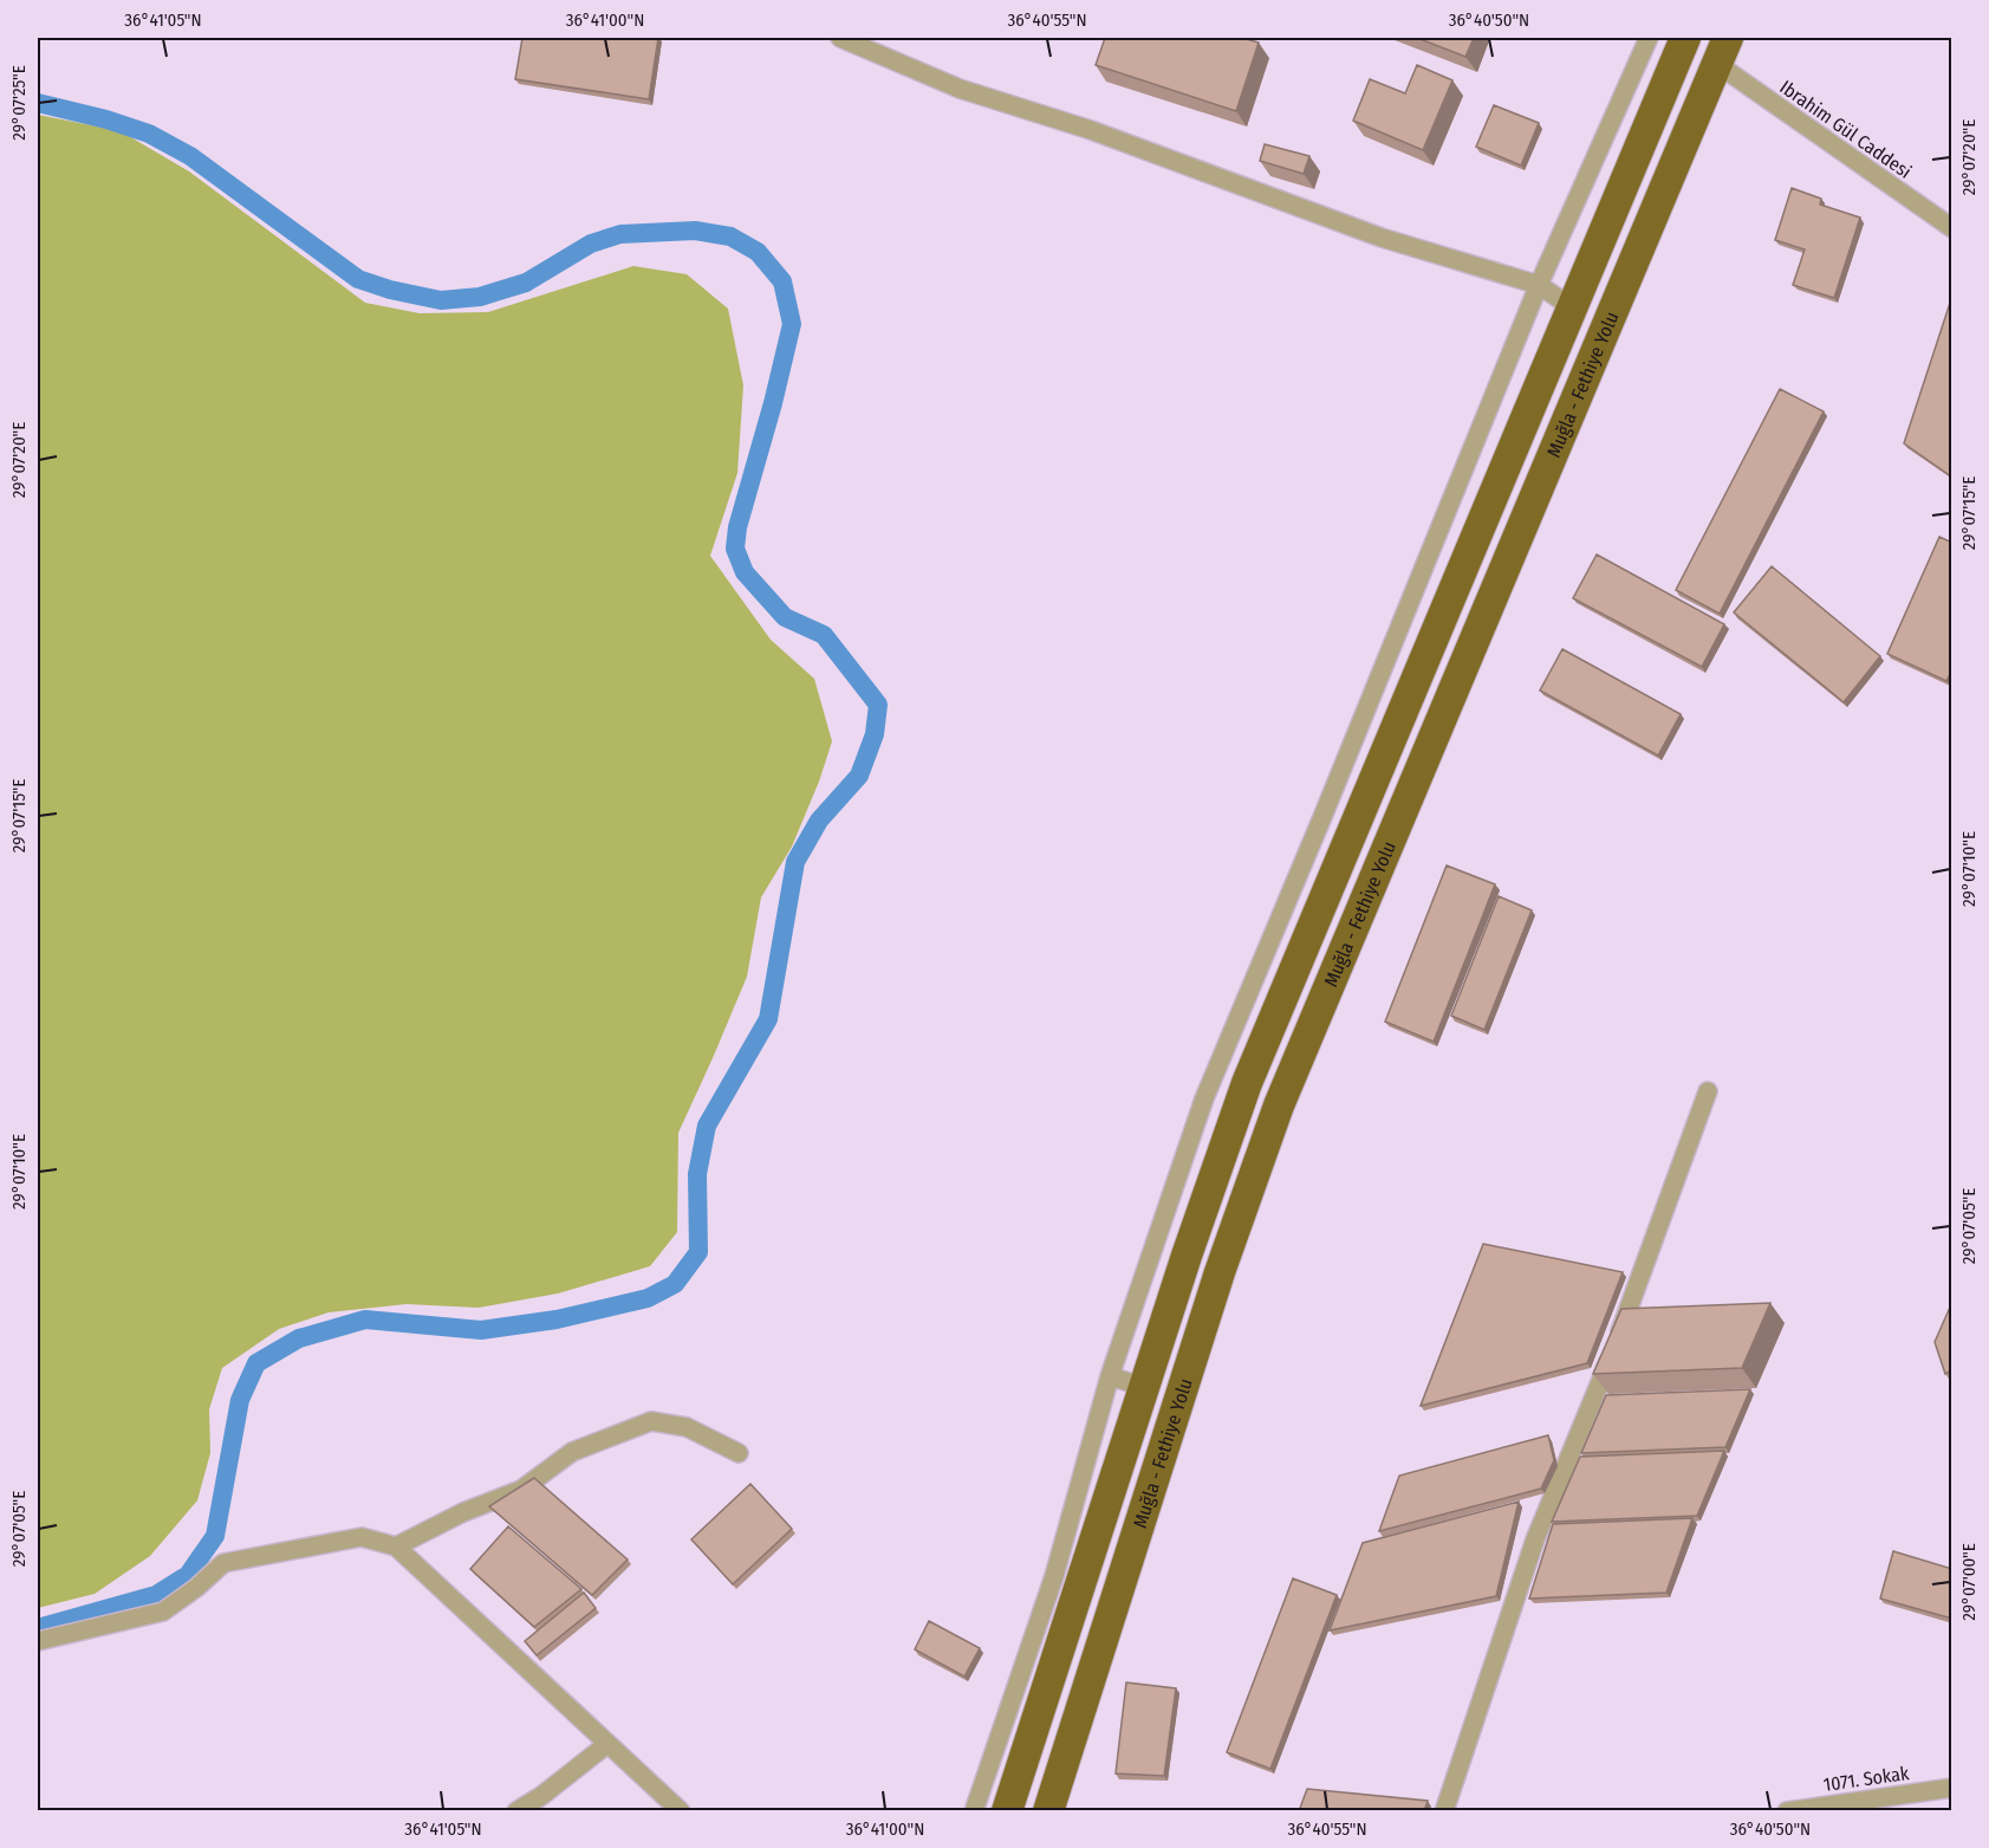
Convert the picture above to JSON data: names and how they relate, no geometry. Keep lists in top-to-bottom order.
{
  "streets": {
    "highway": ["Muğla - Fethiye Yolu"],
    "street": ["Ibrahim Gül Caddesi", "1071. Sokak"]
  },
  "crossings": [
    ["Ibrahim Gül Caddesi", "Muğla - Fethiye Yolu"]
  ],
  "coordinates": [
    "36°41'05\"N",
    "36°41'00\"N",
    "36°40'55\"N",
    "36°40'50\"N",
    "29°07'25\"E",
    "29°07'20\"E",
    "29°07'15\"E",
    "29°07'10\"E",
    "29°07'05\"E",
    "29°07'00\"E"
  ]
}
